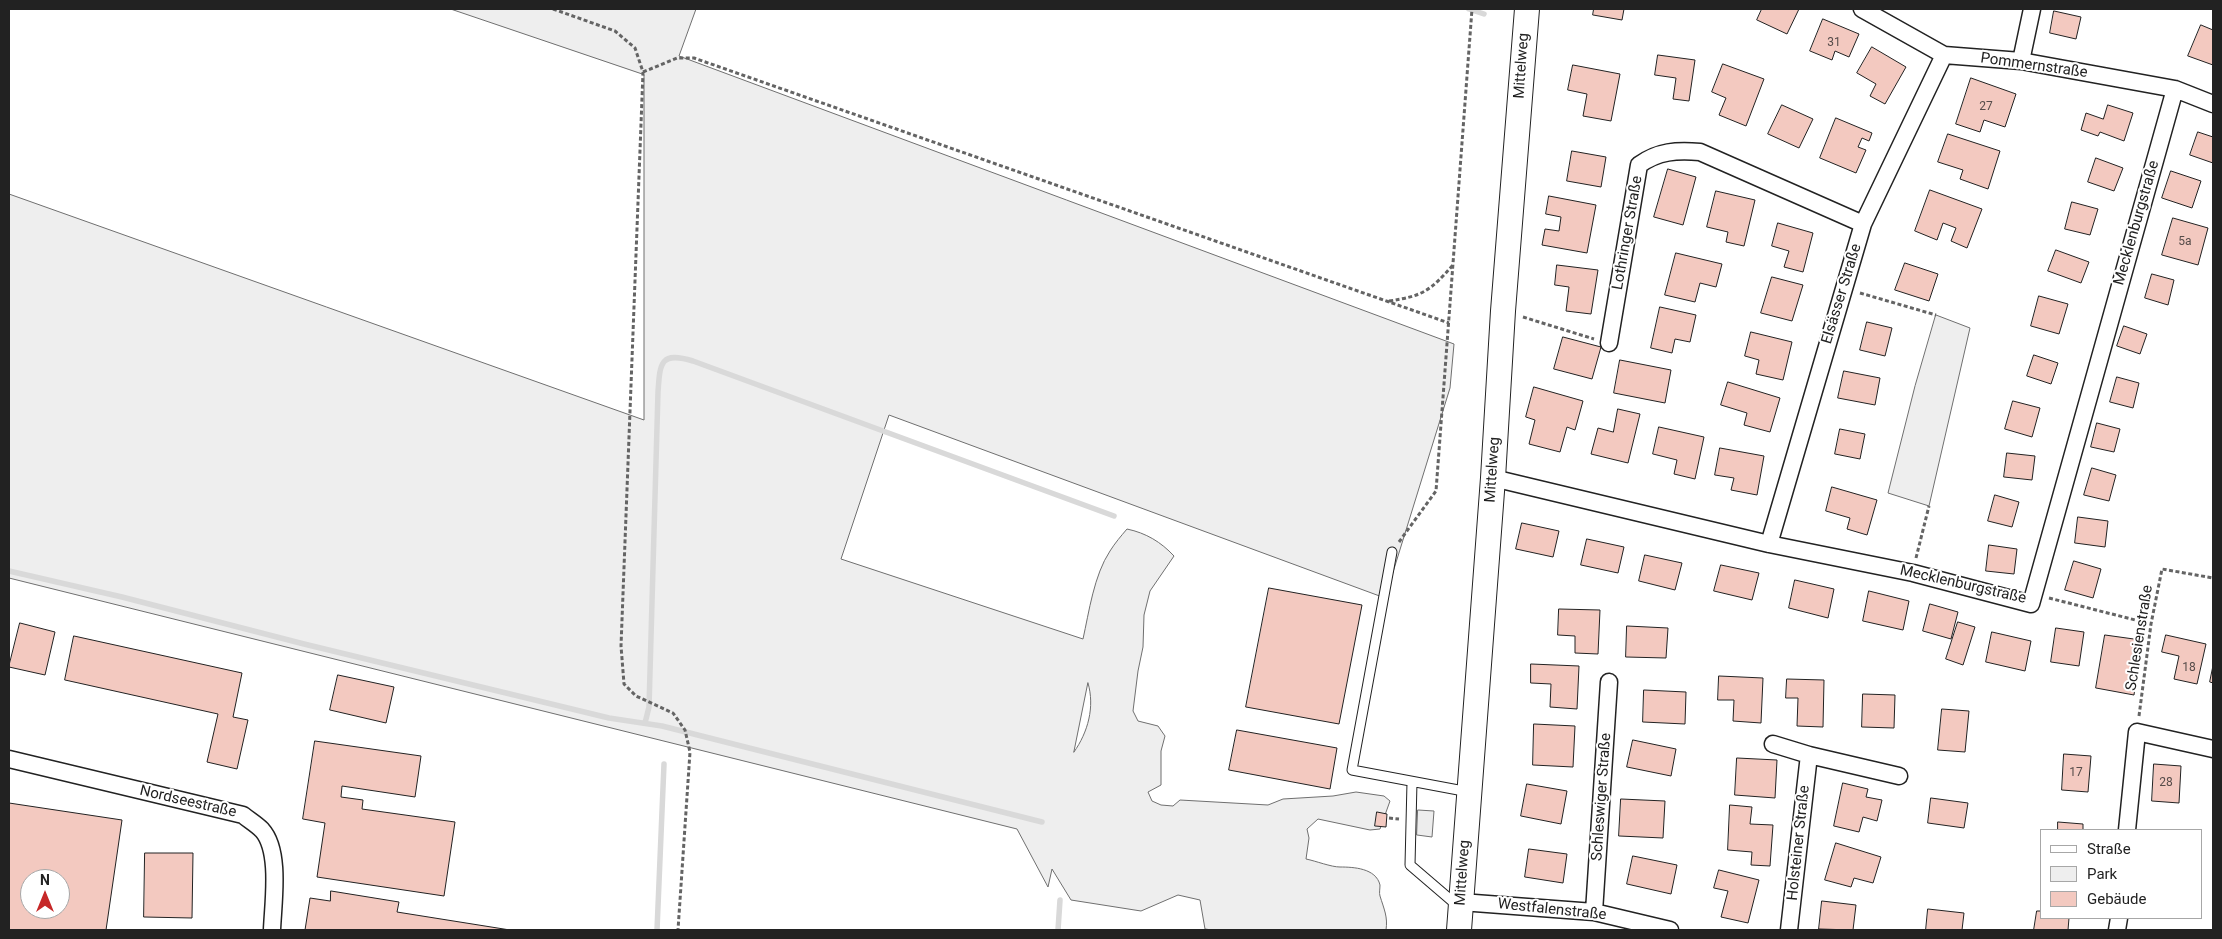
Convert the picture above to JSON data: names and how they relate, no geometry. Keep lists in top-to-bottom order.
{
  "streets": {
    "street": [
      "Mittelweg",
      "Pommernstraße",
      "Mecklenburgstraße",
      "Lothringer Straße",
      "Elsässer Straße",
      "Schleswiger Straße",
      "Nordseestraße",
      "Holsteiner Straße",
      "Westfalenstraße"
    ],
    "path": ["Schlesienstraße"]
  },
  "crossings": [
    ["Mittelweg", "Mecklenburgstraße"],
    ["Mittelweg", "Westfalenstraße"],
    ["Pommernstraße", "Mecklenburgstraße"],
    ["Pommernstraße", "Elsässer Straße"],
    ["Mecklenburgstraße", "Elsässer Straße"],
    ["Lothringer Straße", "Elsässer Straße"],
    ["Schleswiger Straße", "Westfalenstraße"]
  ],
  "house_numbers": [
    "31",
    "27",
    "5a",
    "18",
    "17",
    "28"
  ],
  "legend": ["Straße", "Park", "Gebäude"],
  "north": "top"
}
